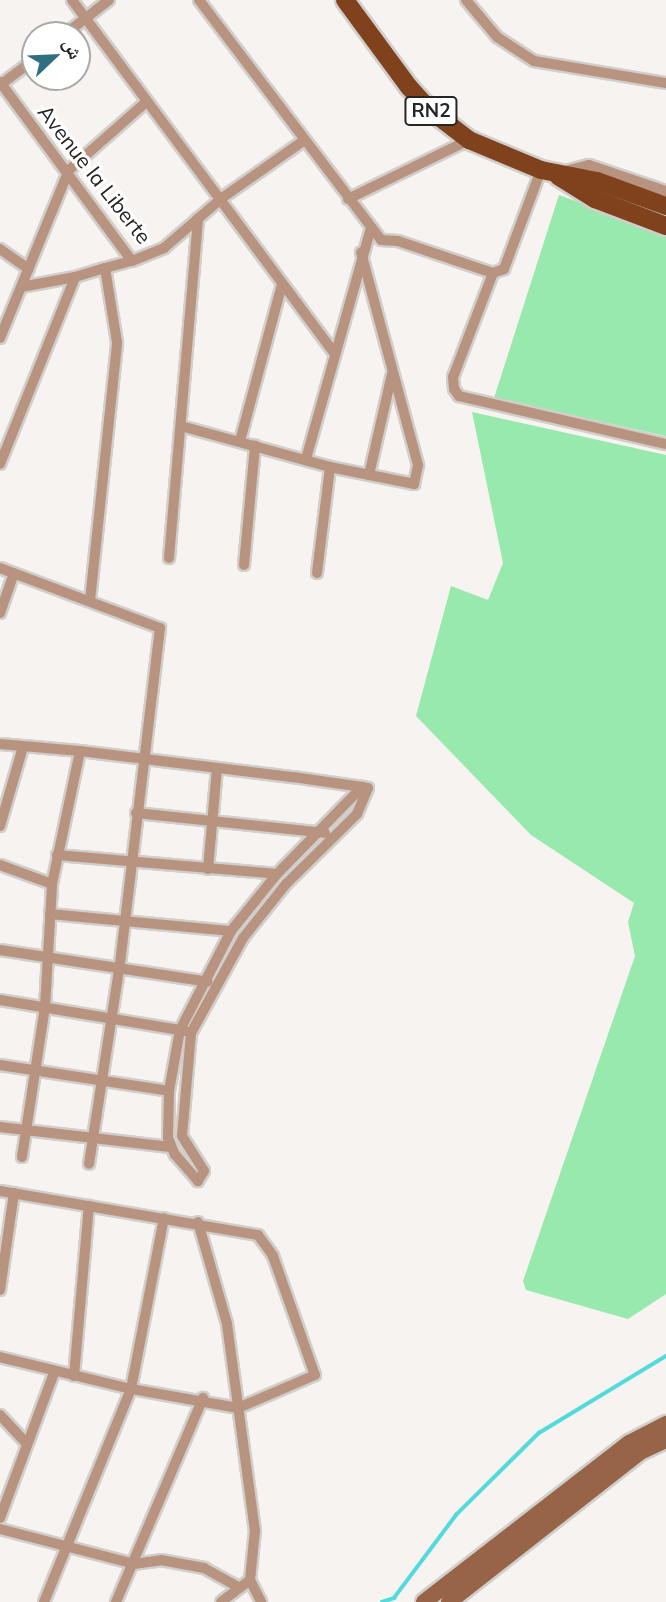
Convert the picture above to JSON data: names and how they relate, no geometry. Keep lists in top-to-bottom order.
{
  "streets": {
    "main road": ["RN2"],
    "street": ["Avenue la Liberte"]
  },
  "north": "top right"
}
